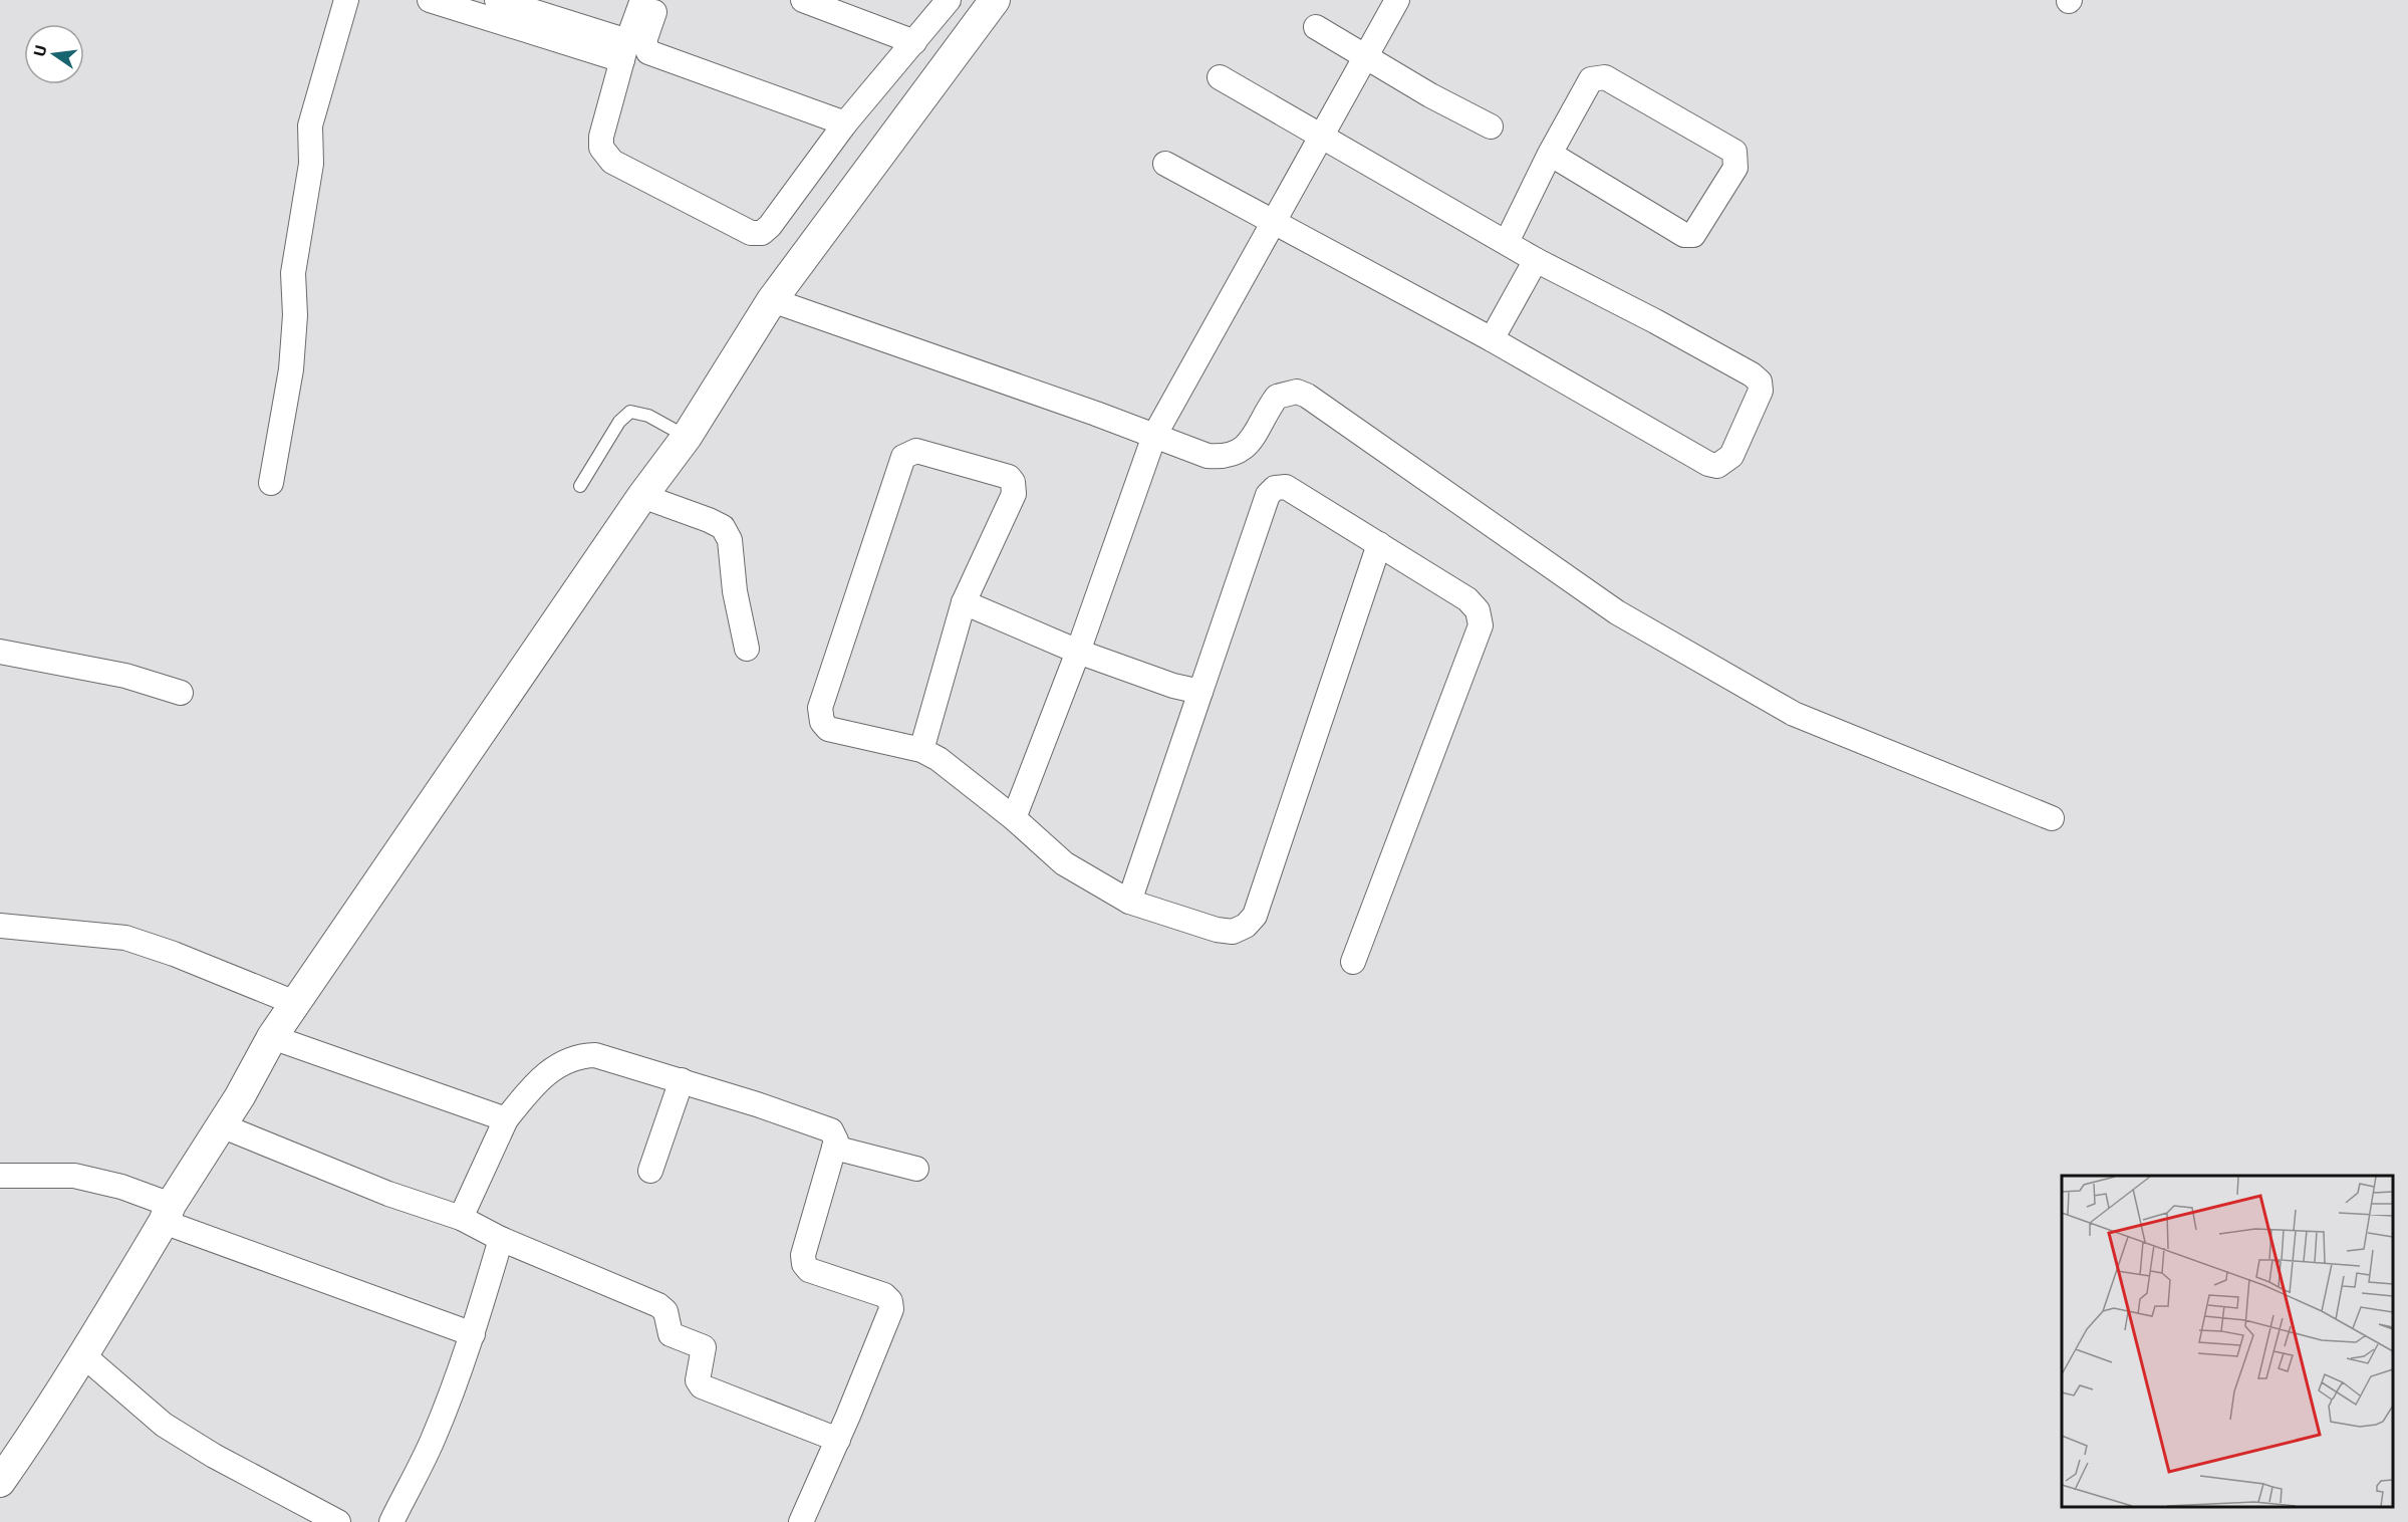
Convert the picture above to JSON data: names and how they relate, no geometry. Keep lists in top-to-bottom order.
{
  "north": "left"
}
